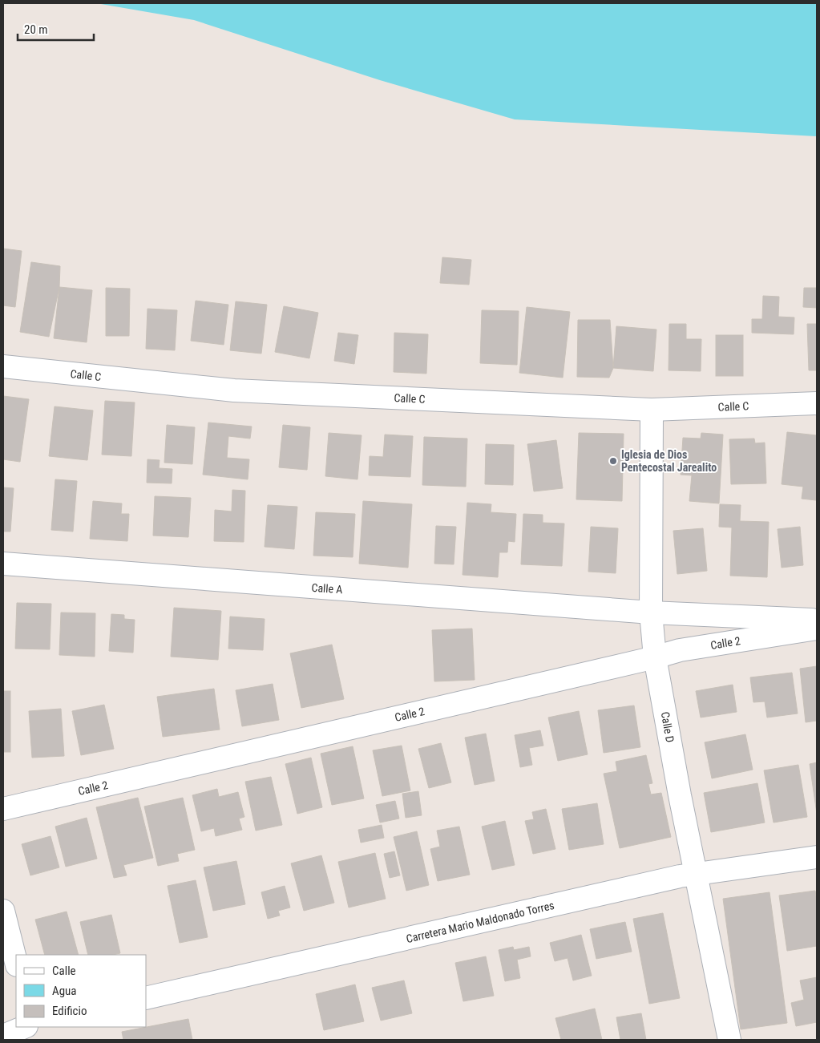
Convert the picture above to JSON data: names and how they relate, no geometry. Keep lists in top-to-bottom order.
{
  "streets": {
    "street": [
      "Calle C",
      "Calle A",
      "Calle 2",
      "Calle D",
      "Carretera Mario Maldonado Torres"
    ]
  },
  "crossings": [
    ["Calle C", "Calle D"],
    ["Calle A", "Calle D"],
    ["Calle 2", "Calle D"],
    ["Calle D", "Carretera Mario Maldonado Torres"]
  ],
  "places": ["Iglesia de Dios Pentecostal Jarealito"],
  "legend": ["Calle", "Agua", "Edificio"],
  "scale_bar": "20 m"
}
